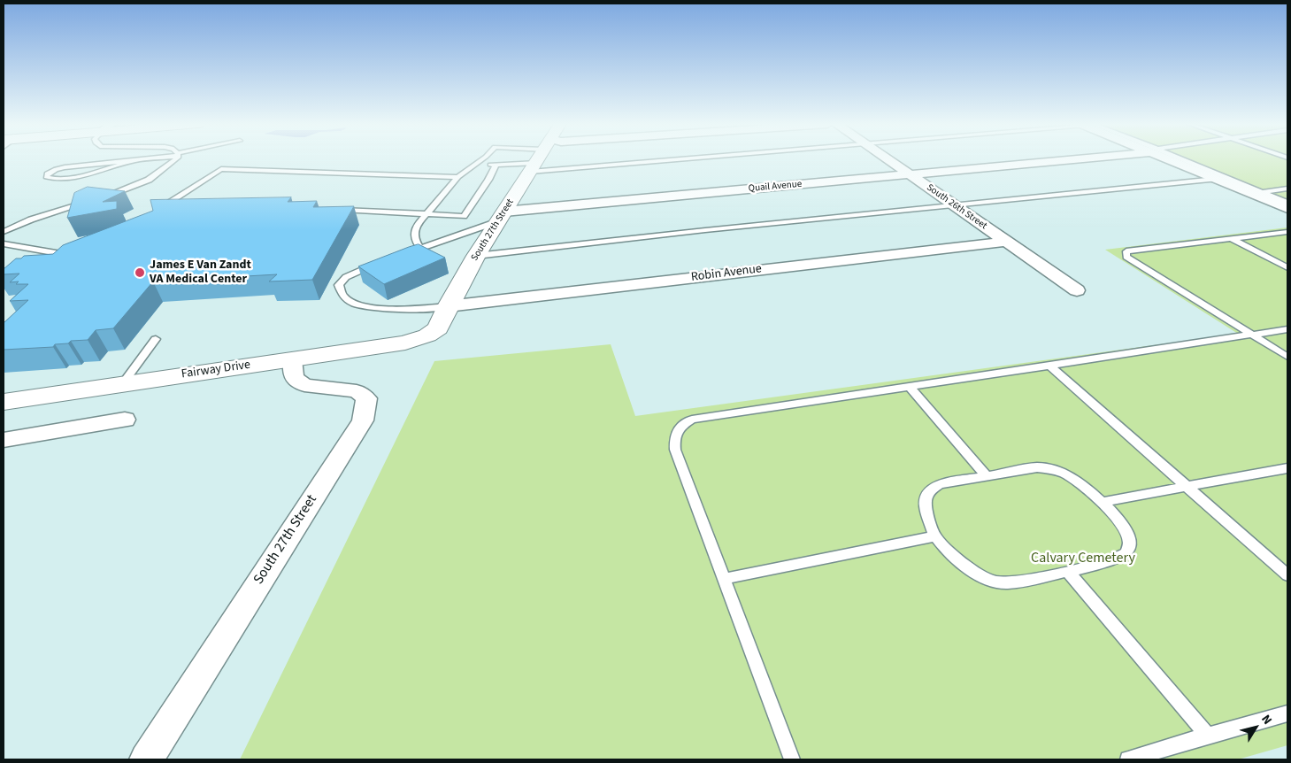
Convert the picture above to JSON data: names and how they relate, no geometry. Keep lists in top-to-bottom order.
{
  "streets": {
    "street": [
      "Quail Avenue",
      "South 26th Street",
      "South 27th Street",
      "Robin Avenue",
      "Fairway Drive"
    ]
  },
  "crossings": [
    ["Quail Avenue", "South 26th Street"],
    ["Quail Avenue", "South 27th Street"],
    ["South 26th Street", "Robin Avenue"],
    ["South 27th Street", "Robin Avenue"],
    ["South 27th Street", "Fairway Drive"]
  ],
  "parks": ["Calvary Cemetery"],
  "places": ["James E Van Zandt VA Medical Center"],
  "north": "top right"
}
